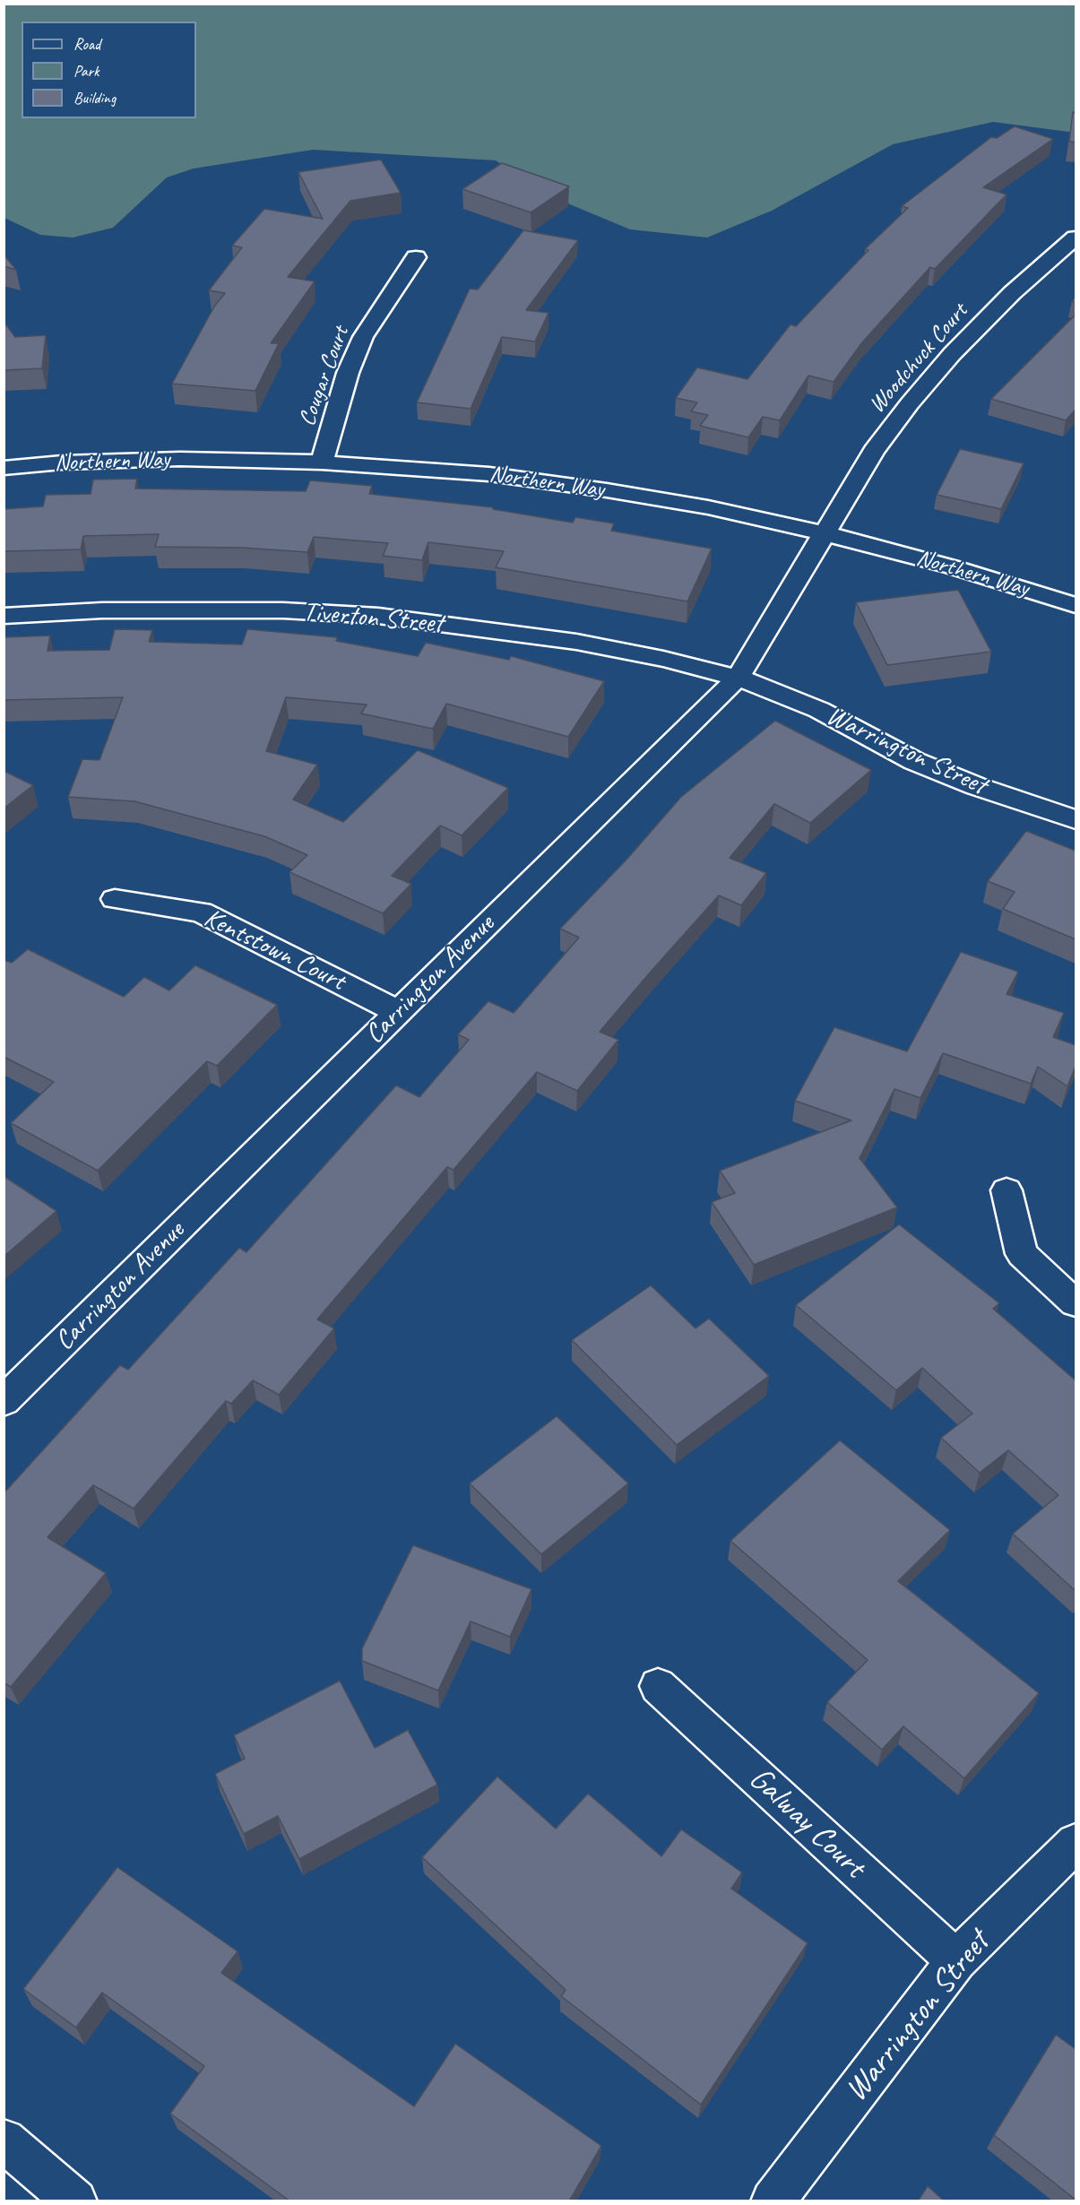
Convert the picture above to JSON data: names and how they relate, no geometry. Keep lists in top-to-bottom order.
{
  "streets": {
    "street": [
      "Woodchuck Court",
      "Cougar Court",
      "Northern Way",
      "Tiverton Street",
      "Warrington Street",
      "Kentstown Court",
      "Carrington Avenue",
      "Galway Court"
    ]
  },
  "crossings": [
    ["Woodchuck Court", "Northern Way"],
    ["Woodchuck Court", "Carrington Avenue"],
    ["Cougar Court", "Northern Way"],
    ["Northern Way", "Carrington Avenue"],
    ["Tiverton Street", "Warrington Street"],
    ["Tiverton Street", "Carrington Avenue"],
    ["Warrington Street", "Carrington Avenue"],
    ["Warrington Street", "Galway Court"],
    ["Kentstown Court", "Carrington Avenue"]
  ],
  "legend": ["Road", "Park", "Building"]
}
